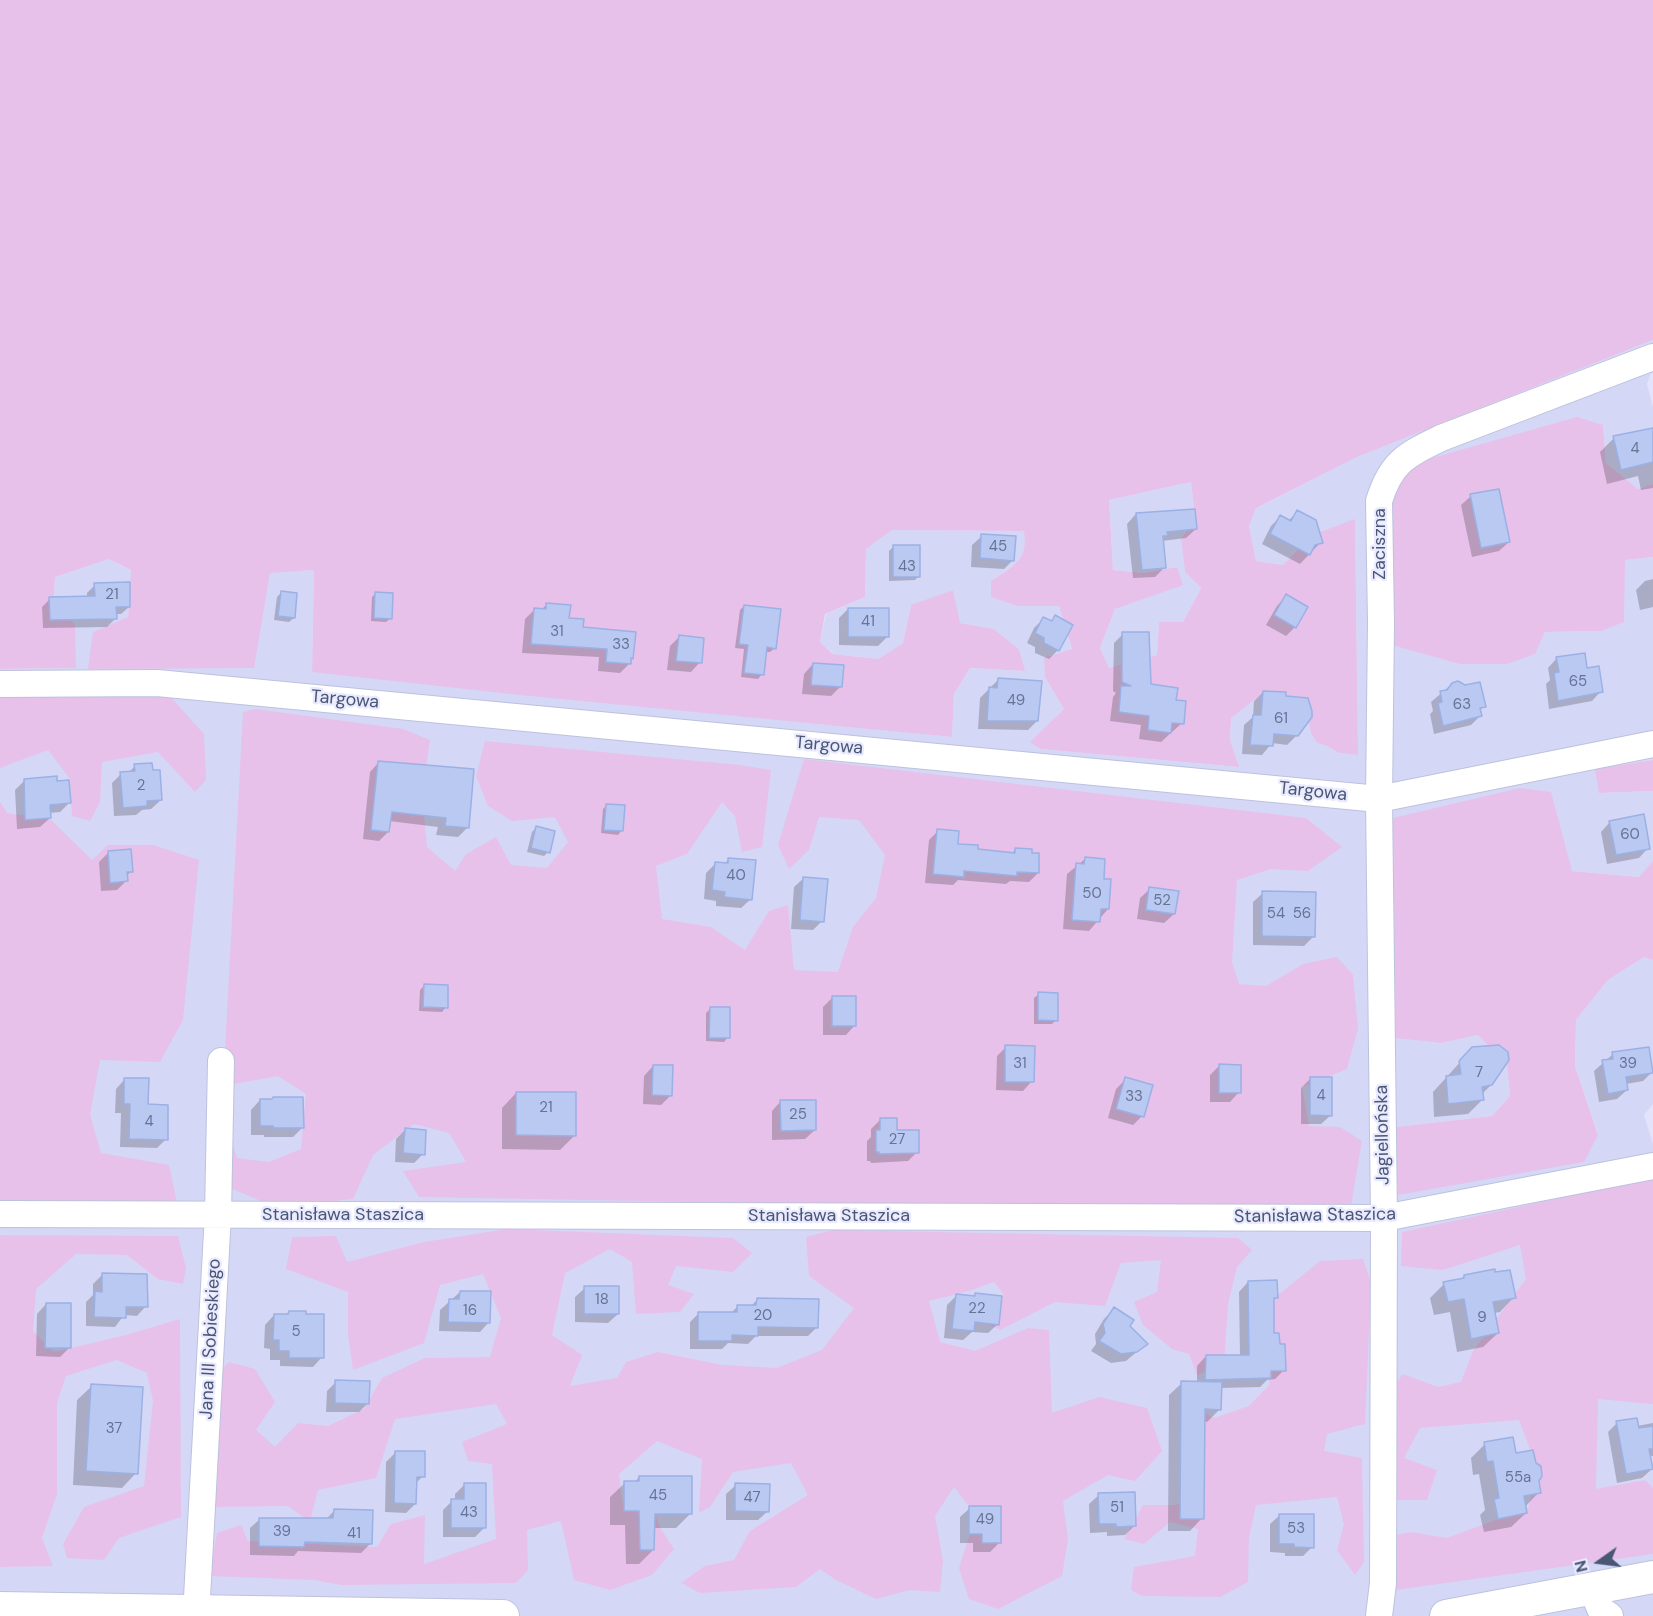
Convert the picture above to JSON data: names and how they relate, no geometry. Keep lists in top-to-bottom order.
{
  "streets": {
    "street": [
      "Zaciszna",
      "Targowa",
      "Jagiellońska",
      "Stanisława Staszica",
      "Jana III Sobieskiego"
    ]
  },
  "crossings": [
    ["Zaciszna", "Targowa"],
    ["Zaciszna", "Jagiellońska"],
    ["Targowa", "Jagiellońska"],
    ["Jagiellońska", "Stanisława Staszica"],
    ["Stanisława Staszica", "Jana III Sobieskiego"]
  ],
  "house_numbers": [
    "4",
    "45",
    "43",
    "21",
    "41",
    "31",
    "33",
    "65",
    "49",
    "63",
    "61",
    "2",
    "60",
    "40",
    "50",
    "52",
    "54",
    "56",
    "31",
    "39",
    "7",
    "4",
    "33",
    "21",
    "25",
    "4",
    "27",
    "18",
    "22",
    "16",
    "20",
    "9",
    "5",
    "37",
    "55a",
    "45",
    "47",
    "51",
    "43",
    "49",
    "53",
    "39",
    "41"
  ],
  "north": "left"
}
